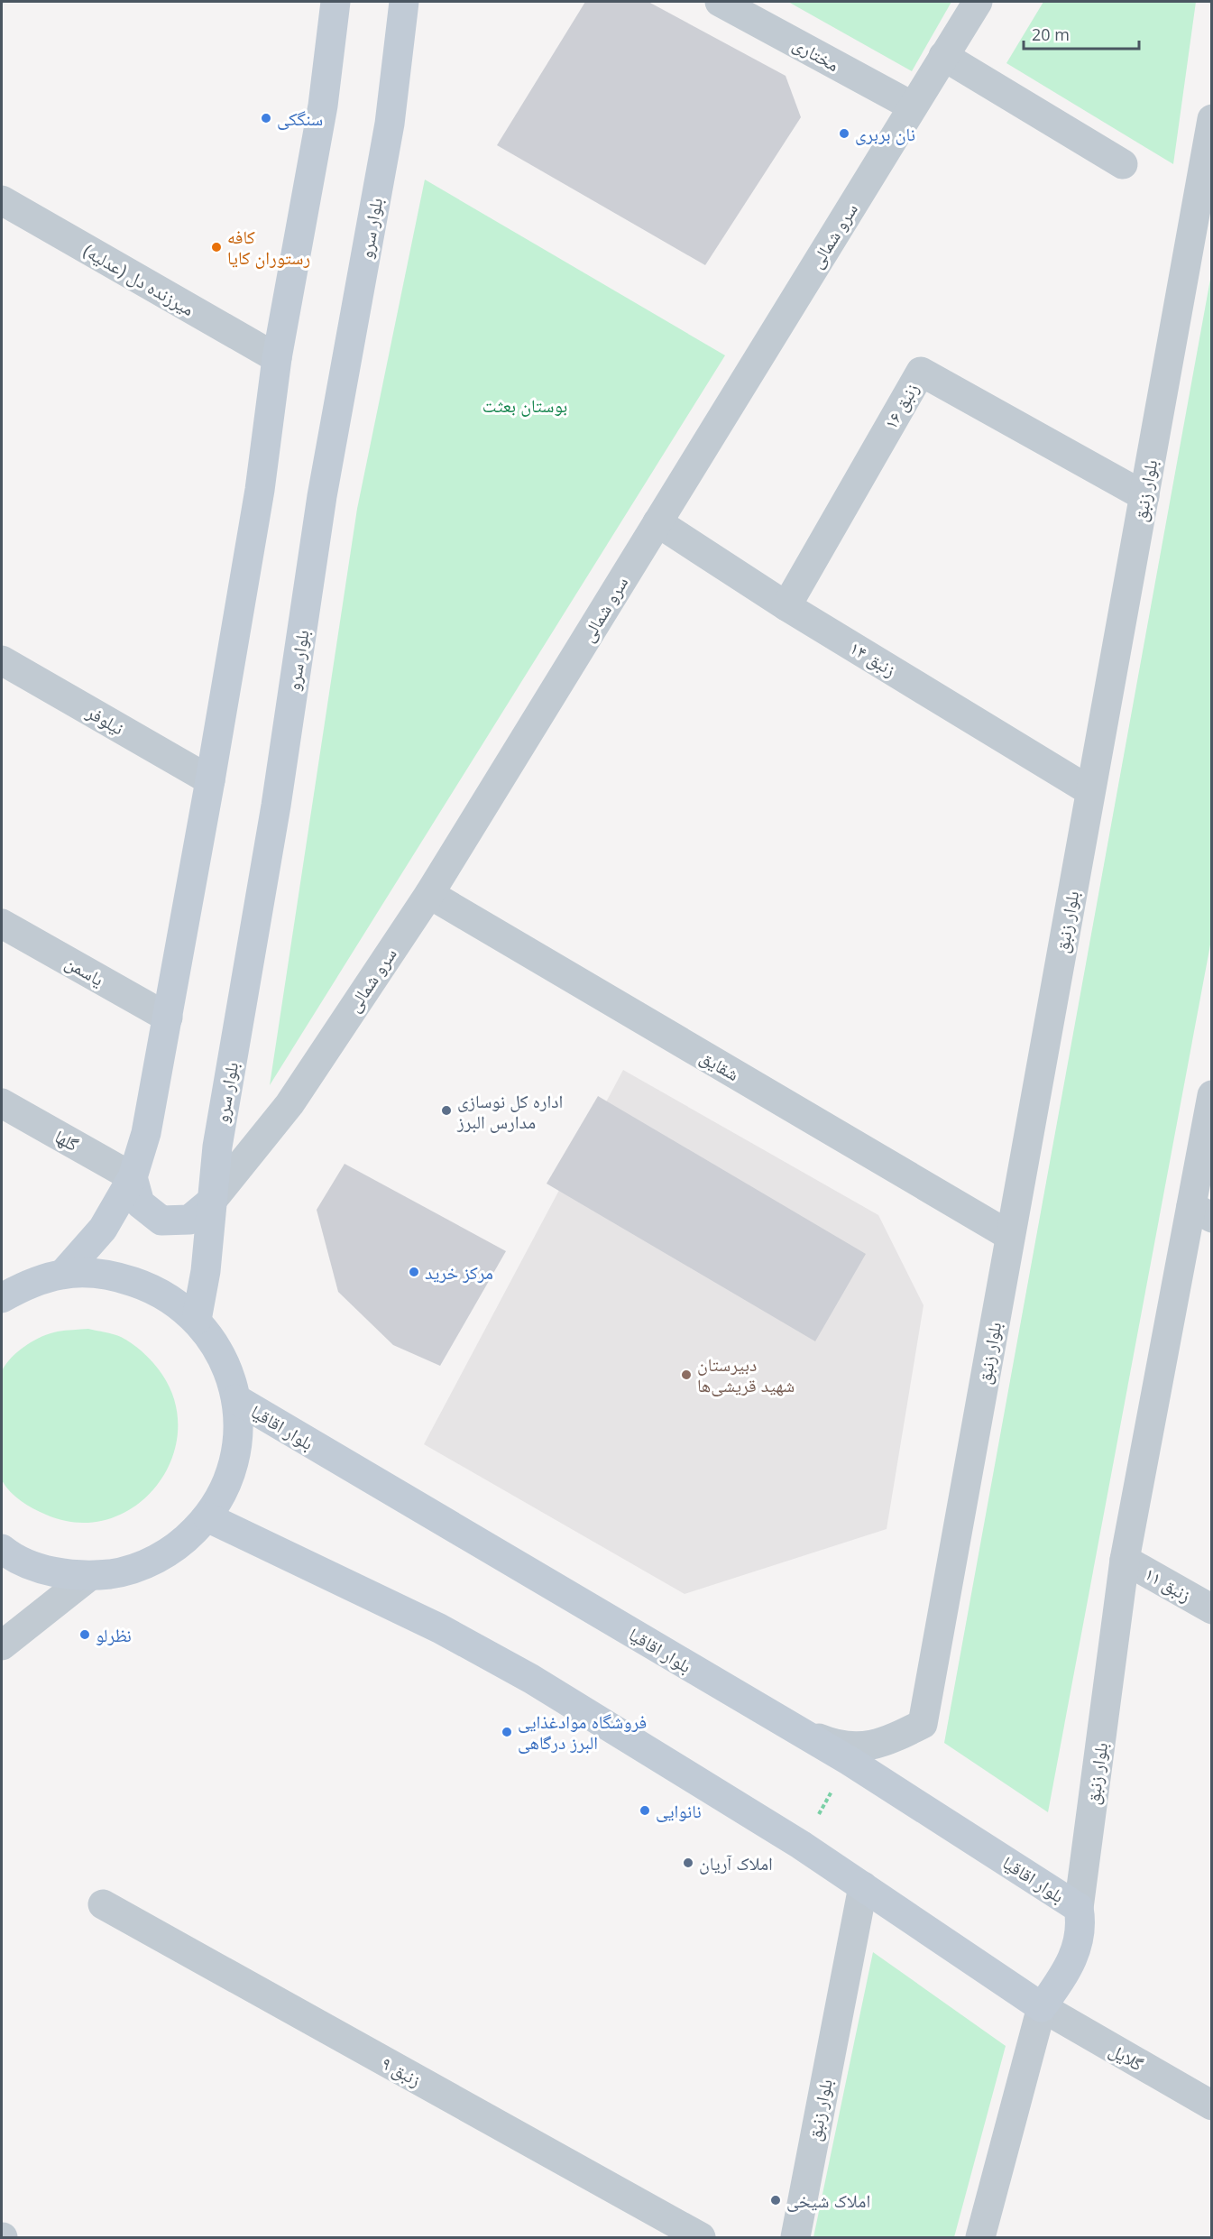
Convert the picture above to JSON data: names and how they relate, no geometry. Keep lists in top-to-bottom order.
{
  "streets": {
    "main road": ["بلوار سرو", "بلوار اقاقیا"],
    "street": [
      "مختاری",
      "سرو شمالی",
      "میرزنده دل (عدلیه)",
      "زنبق ۱۶",
      "بلوار زنبق",
      "زنبق ۱۴",
      "نیلوفر",
      "یاسمن",
      "شقایق",
      "گلها",
      "زنبق ۱۱",
      "گلایل",
      "زنبق ۹"
    ]
  },
  "crossings": [
    ["مختاری", "سرو شمالی"],
    ["بلوار سرو", "سرو شمالی"],
    ["سرو شمالی", "زنبق ۱۴"],
    ["سرو شمالی", "شقایق"],
    ["زنبق ۱۶", "بلوار زنبق"],
    ["زنبق ۱۶", "زنبق ۱۴"],
    ["بلوار زنبق", "زنبق ۱۴"],
    ["بلوار زنبق", "شقایق"],
    ["بلوار زنبق", "بلوار اقاقیا"],
    ["بلوار زنبق", "زنبق ۱۱"]
  ],
  "parks": ["بوستان بعثت"],
  "places": [
    "سنگکی",
    "نان بربری",
    "کافه رستوران کایا",
    "اداره کل نوسازی مدارس البرز",
    "مرکز خرید",
    "دبیرستان شهید قریشی‌ها",
    "نظرلو",
    "فروشگاه موادغذایی البرز درگاهی",
    "نانوایی",
    "املاک آریان",
    "املاک شیخی"
  ],
  "scale_bar": "20 m"
}
